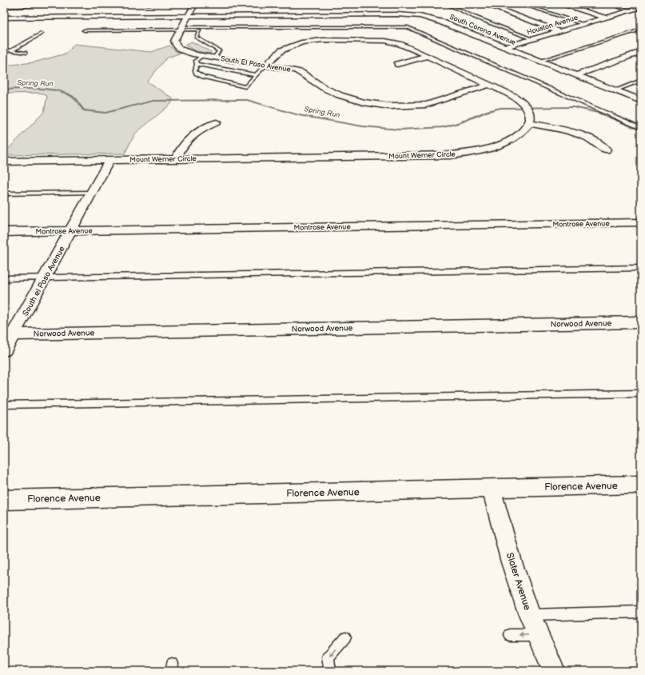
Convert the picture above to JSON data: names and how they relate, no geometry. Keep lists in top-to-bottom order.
{
  "streets": {
    "street": [
      "Houston Avenue",
      "South Corona Avenue",
      "South El Paso Avenue",
      "Mount Werner Circle",
      "Montrose Avenue",
      "South el Paso Avenue",
      "Norwood Avenue",
      "Florence Avenue",
      "Slater Avenue"
    ]
  },
  "crossings": [
    ["Houston Avenue", "South Corona Avenue"],
    ["South Corona Avenue", "South El Paso Avenue"],
    ["Mount Werner Circle", "South el Paso Avenue"],
    ["Montrose Avenue", "South el Paso Avenue"],
    ["South el Paso Avenue", "Norwood Avenue"],
    ["Florence Avenue", "Slater Avenue"]
  ],
  "water": ["Spring Run"]
}
